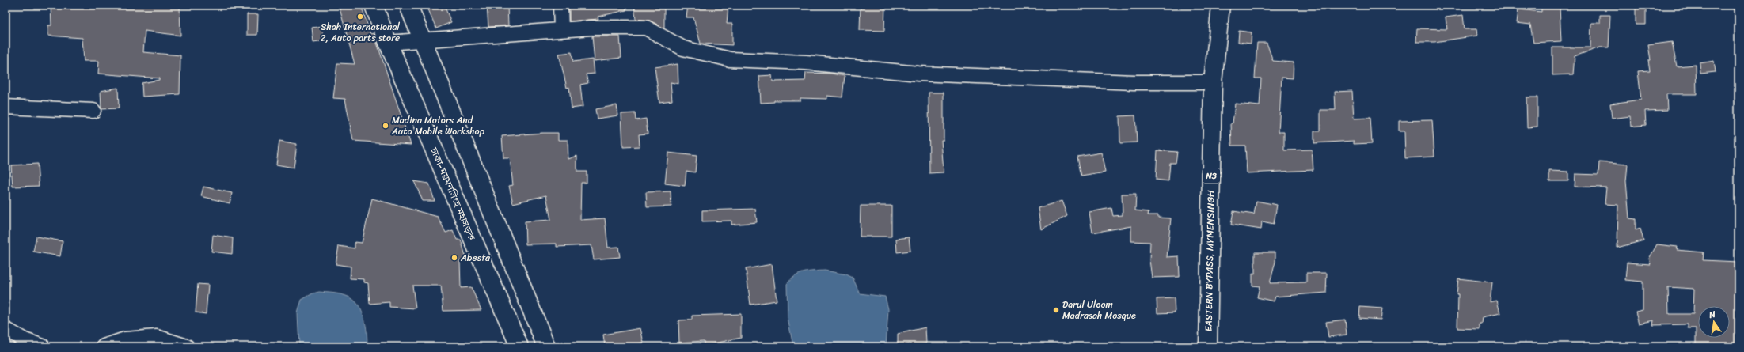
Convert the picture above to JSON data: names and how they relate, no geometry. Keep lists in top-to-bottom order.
{
  "streets": {
    "main road": ["N3", "ঢাকা-ময়মনসিংহ মহাসড়ক", "EASTERN BYPASS, MYMENSINGH"]
  },
  "places": [
    "Shah International 2, Auto parts store",
    "Madina Motors And Auto Mobile Workshop",
    "Abesta",
    "Darul Uloom Madrasah Mosque"
  ],
  "north": "top"
}
